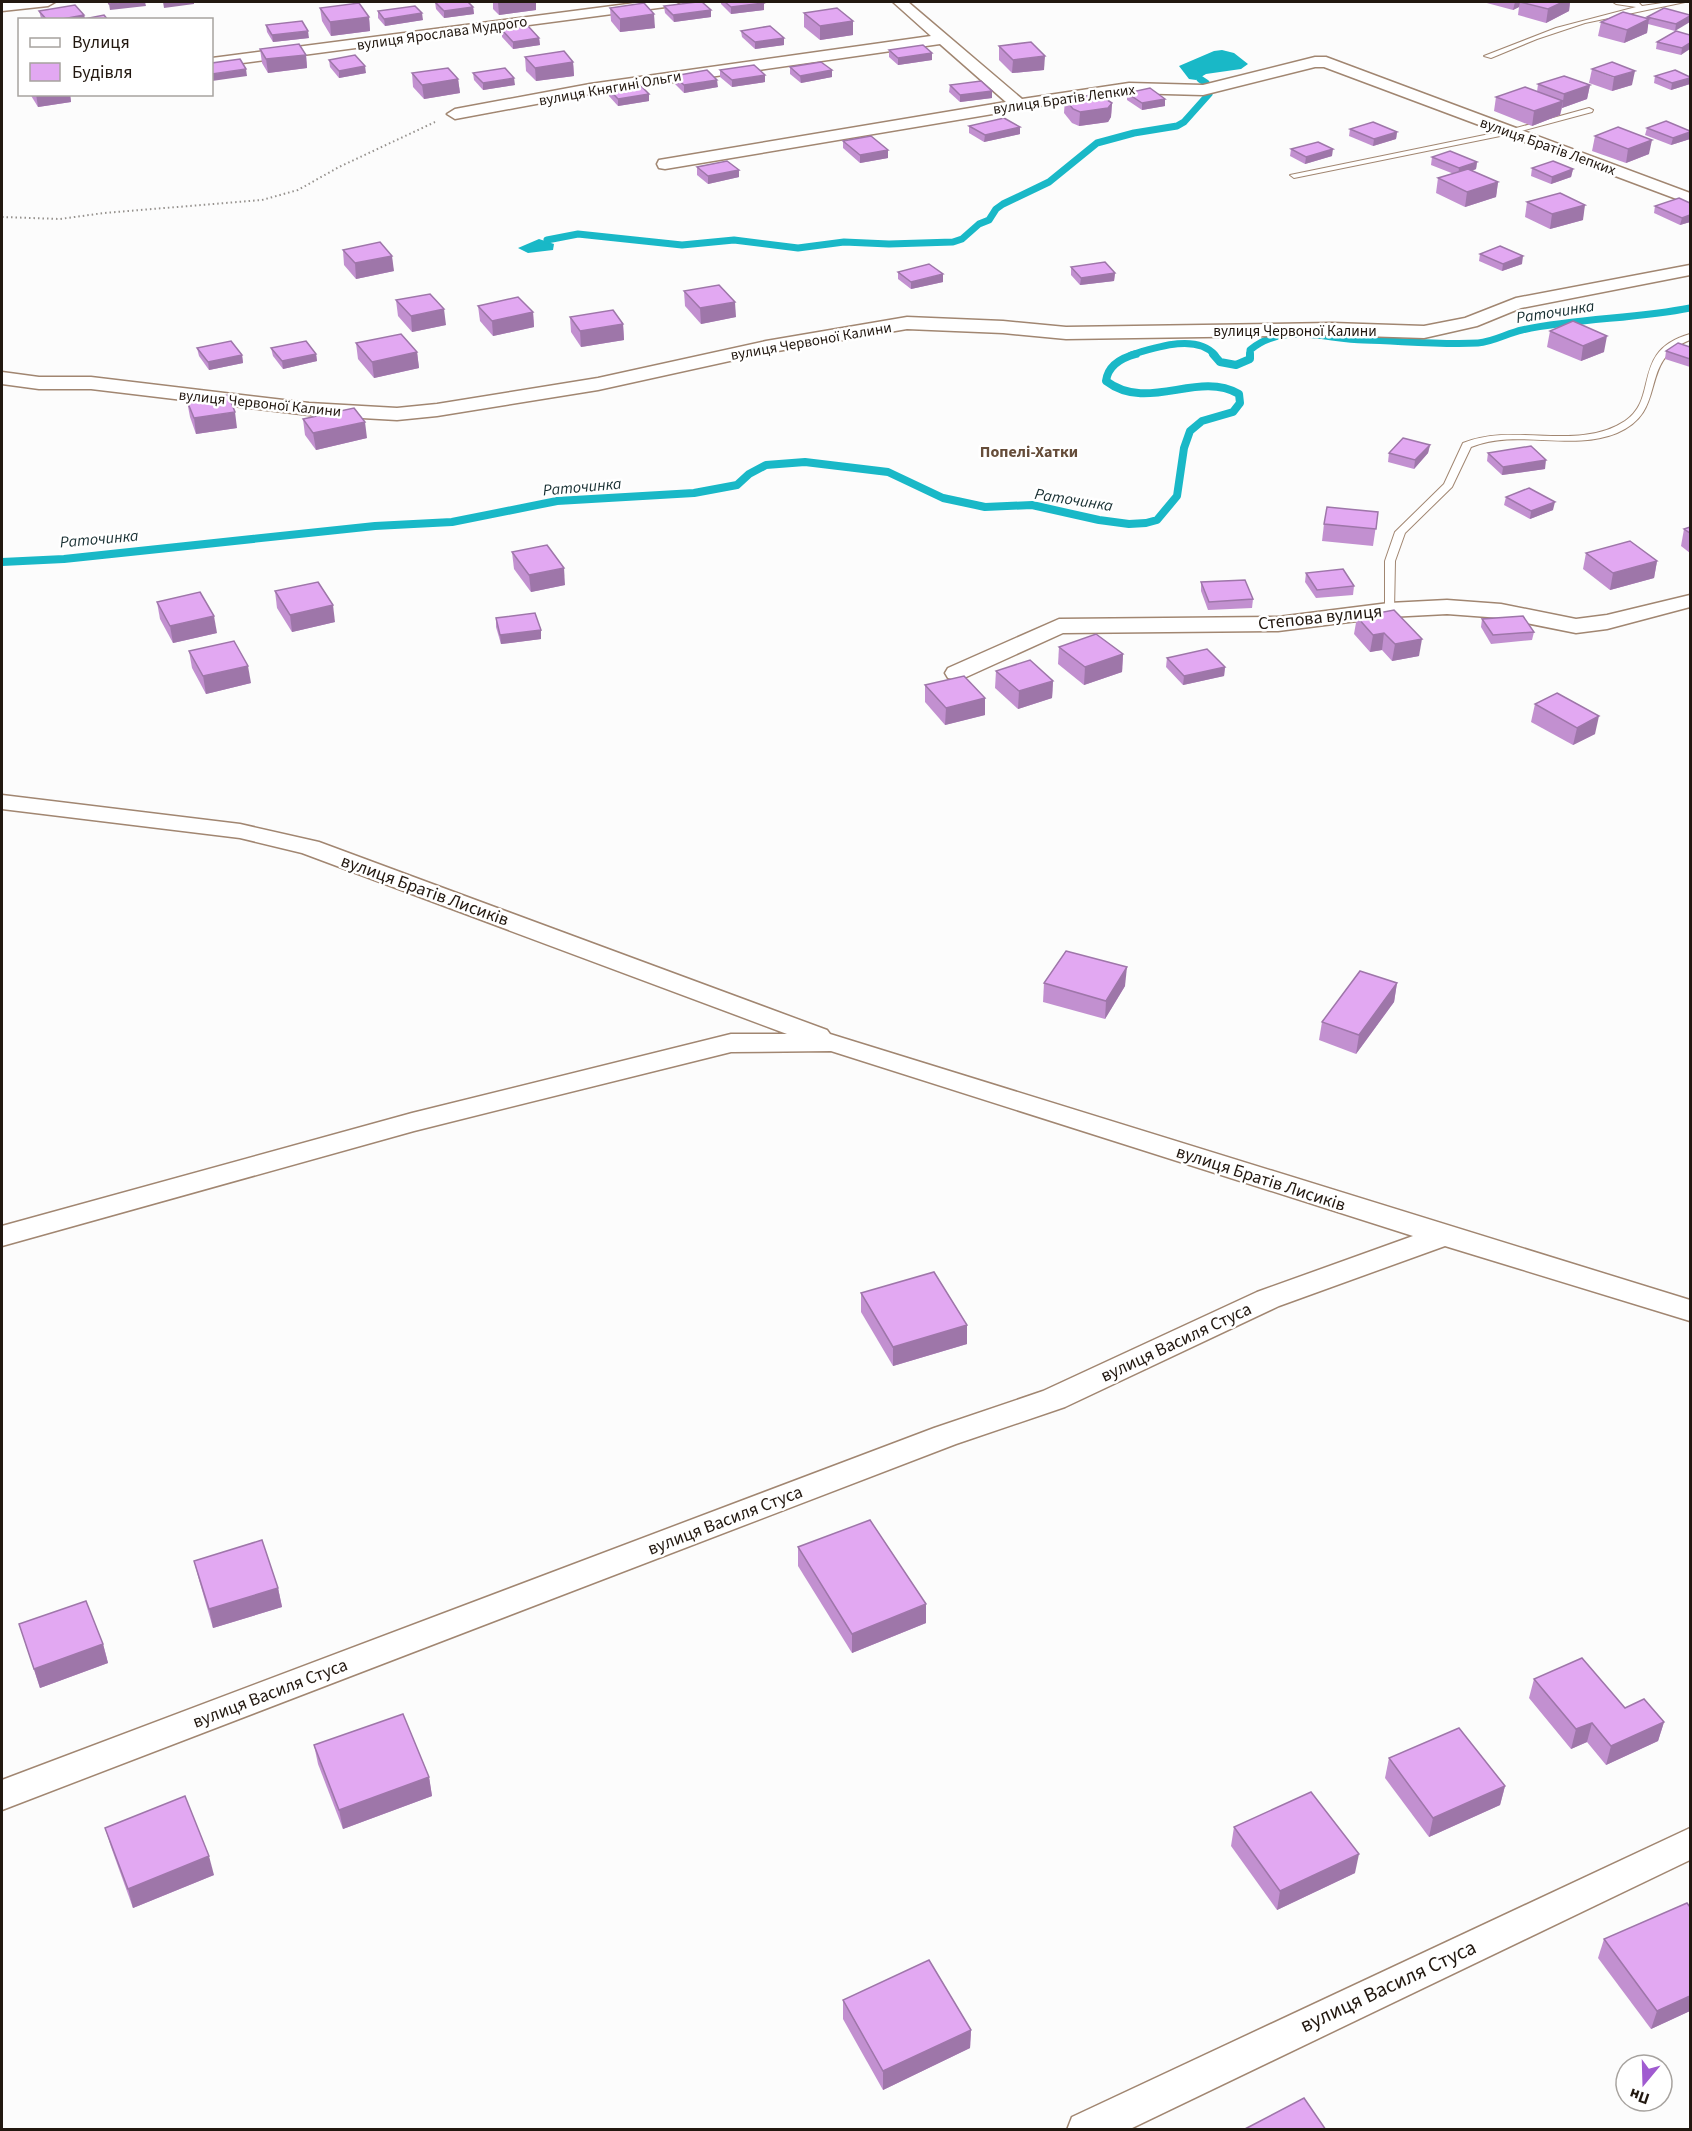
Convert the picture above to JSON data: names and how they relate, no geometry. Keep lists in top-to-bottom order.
{
  "streets": {
    "street": [
      "вулиця Ярослава Мудрого",
      "вулиця Княгині Ольги",
      "вулиця Братів Лепких",
      "вулиця Червоної Калини",
      "Степова вулиця",
      "вулиця Братів Лисиків",
      "вулиця Василя Стуса"
    ]
  },
  "crossings": [
    ["вулиця Братів Лисиків", "вулиця Василя Стуса"]
  ],
  "districts": ["Попелі-Хатки"],
  "water": ["Раточинка"],
  "legend": ["Вулиця", "Будівля"],
  "north": "bottom"
}
